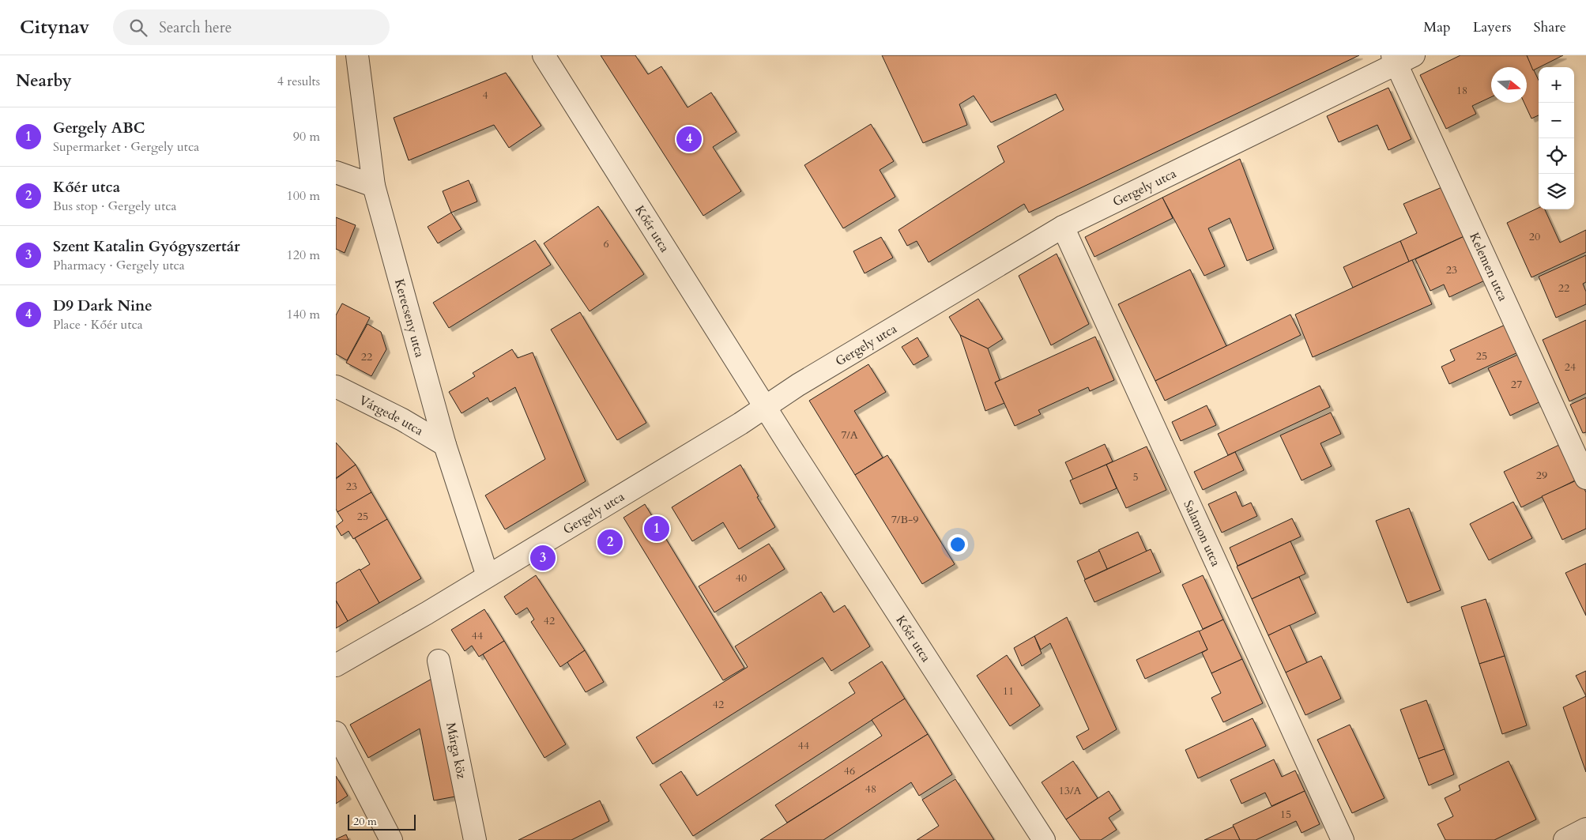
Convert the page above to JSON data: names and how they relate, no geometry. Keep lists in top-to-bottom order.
{
  "streets": {
    "street": [
      "Gergely utca",
      "Kőér utca",
      "Kelemen utca",
      "Kerecseny utca",
      "Várgede utca",
      "Salamon utca",
      "Márga köz"
    ]
  },
  "crossings": [
    ["Gergely utca", "Kőér utca"],
    ["Gergely utca", "Kelemen utca"],
    ["Gergely utca", "Kerecseny utca"],
    ["Gergely utca", "Salamon utca"],
    ["Kerecseny utca", "Várgede utca"]
  ],
  "house_numbers": [
    "18",
    "4",
    "20",
    "6",
    "23",
    "22",
    "25",
    "22",
    "24",
    "27",
    "7/A",
    "29",
    "5",
    "23",
    "25",
    "7/B-9",
    "40",
    "42",
    "44",
    "11",
    "42",
    "44",
    "46",
    "48",
    "13/A",
    "15"
  ],
  "scale_bar": "20 m",
  "north": "right",
  "page": {
    "header": "Citynav",
    "search": "Search here",
    "nav": ["Map", "Layers", "Share"],
    "heading": ["Nearby", "4 results"],
    "map_buttons": ["+", "−"],
    "list": [
      {
        "mark": "1",
        "name": "Gergely ABC",
        "note": "Supermarket · Gergely utca",
        "value": "90 m"
      },
      {
        "mark": "2",
        "name": "Kőér utca",
        "note": "Bus stop · Gergely utca",
        "value": "100 m"
      },
      {
        "mark": "3",
        "name": "Szent Katalin Gyógyszertár",
        "note": "Pharmacy · Gergely utca",
        "value": "120 m"
      },
      {
        "mark": "4",
        "name": "D9 Dark Nine",
        "note": "Place · Kőér utca",
        "value": "140 m"
      }
    ],
    "pins": [
      "4",
      "1",
      "2",
      "3"
    ],
    "scale": "20 m"
  }
}
